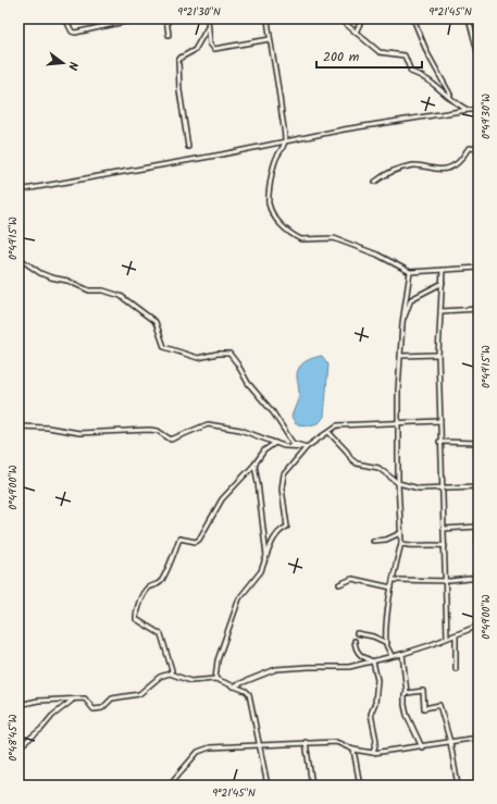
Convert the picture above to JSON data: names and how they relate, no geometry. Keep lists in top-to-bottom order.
{
  "scale_bar": "200 m",
  "north": "right",
  "coordinates": [
    "9°21'30\"N",
    "9°21'45\"N",
    "0°49'30\"W",
    "0°49'15\"W",
    "0°49'00\"W",
    "0°48'45\"W"
  ]
}
